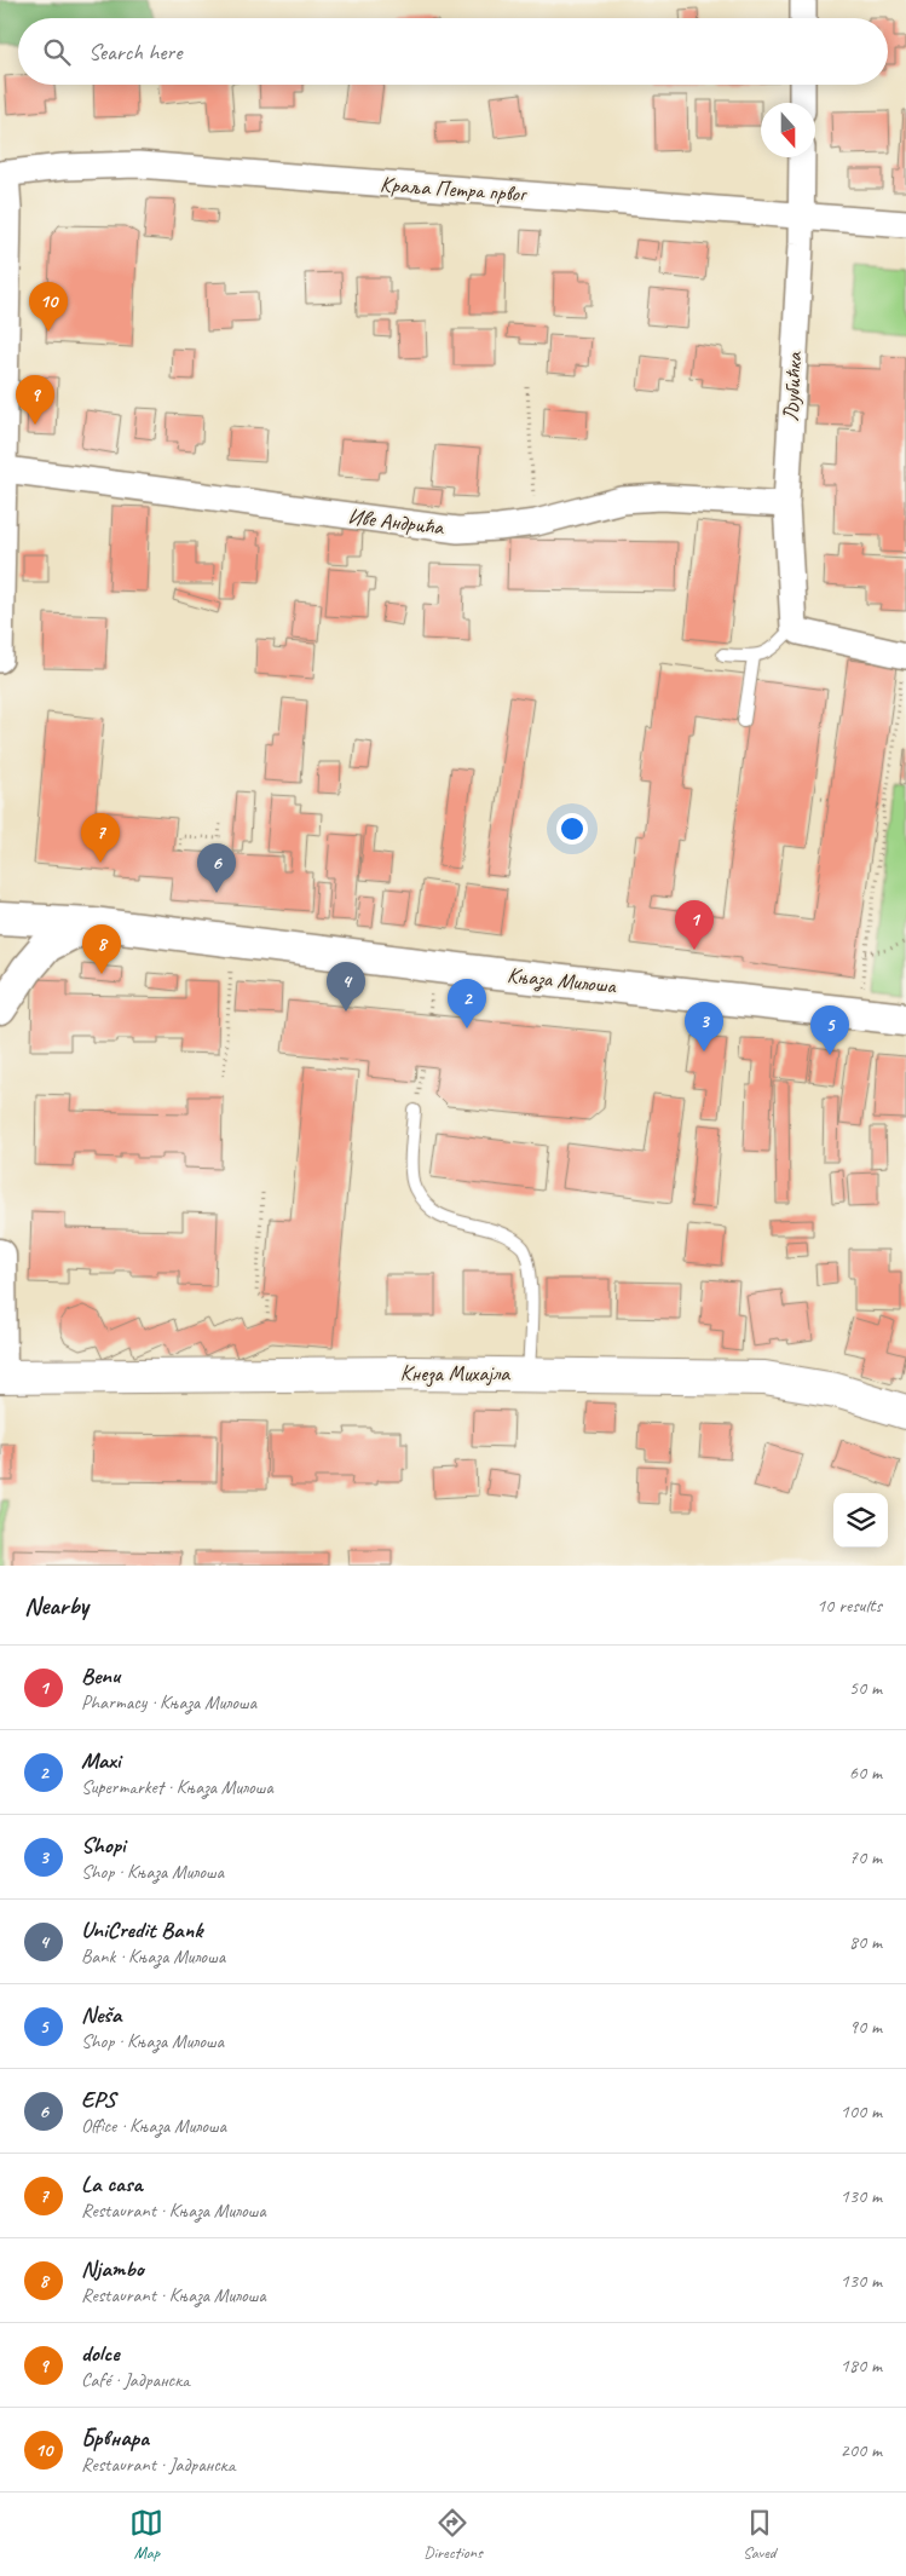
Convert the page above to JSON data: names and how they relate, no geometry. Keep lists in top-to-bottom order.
{
  "streets": {
    "main road": ["Кнеза Михајла"],
    "street": [
      "Краља Петра првог",
      "Љубићка",
      "Иве Андрића",
      "Књаза Милоша"
    ]
  },
  "crossings": [
    ["Краља Петра првог", "Љубићка"],
    ["Љубићка", "Иве Андрића"]
  ],
  "north": "bottom",
  "page": {
    "search": "Search here",
    "pins": [
      "10",
      "9",
      "7",
      "6",
      "1",
      "8",
      "4",
      "2",
      "3",
      "5"
    ],
    "heading": ["Nearby", "10 results"],
    "list": [
      {
        "mark": "1",
        "name": "Benu",
        "note": "Pharmacy · Књаза Милоша",
        "value": "50 m"
      },
      {
        "mark": "2",
        "name": "Maxi",
        "note": "Supermarket · Књаза Милоша",
        "value": "60 m"
      },
      {
        "mark": "3",
        "name": "Shopi",
        "note": "Shop · Књаза Милоша",
        "value": "70 m"
      },
      {
        "mark": "4",
        "name": "UniCredit Bank",
        "note": "Bank · Књаза Милоша",
        "value": "80 m"
      },
      {
        "mark": "5",
        "name": "Neša",
        "note": "Shop · Књаза Милоша",
        "value": "90 m"
      },
      {
        "mark": "6",
        "name": "EPS",
        "note": "Office · Књаза Милоша",
        "value": "100 m"
      },
      {
        "mark": "7",
        "name": "La casa",
        "note": "Restaurant · Књаза Милоша",
        "value": "130 m"
      },
      {
        "mark": "8",
        "name": "Njambo",
        "note": "Restaurant · Књаза Милоша",
        "value": "130 m"
      },
      {
        "mark": "9",
        "name": "dolce",
        "note": "Café · Јадранска",
        "value": "180 m"
      },
      {
        "mark": "10",
        "name": "Брвнара",
        "note": "Restaurant · Јадранска",
        "value": "200 m"
      }
    ],
    "nav": ["Map", "Directions", "Saved"]
  }
}
